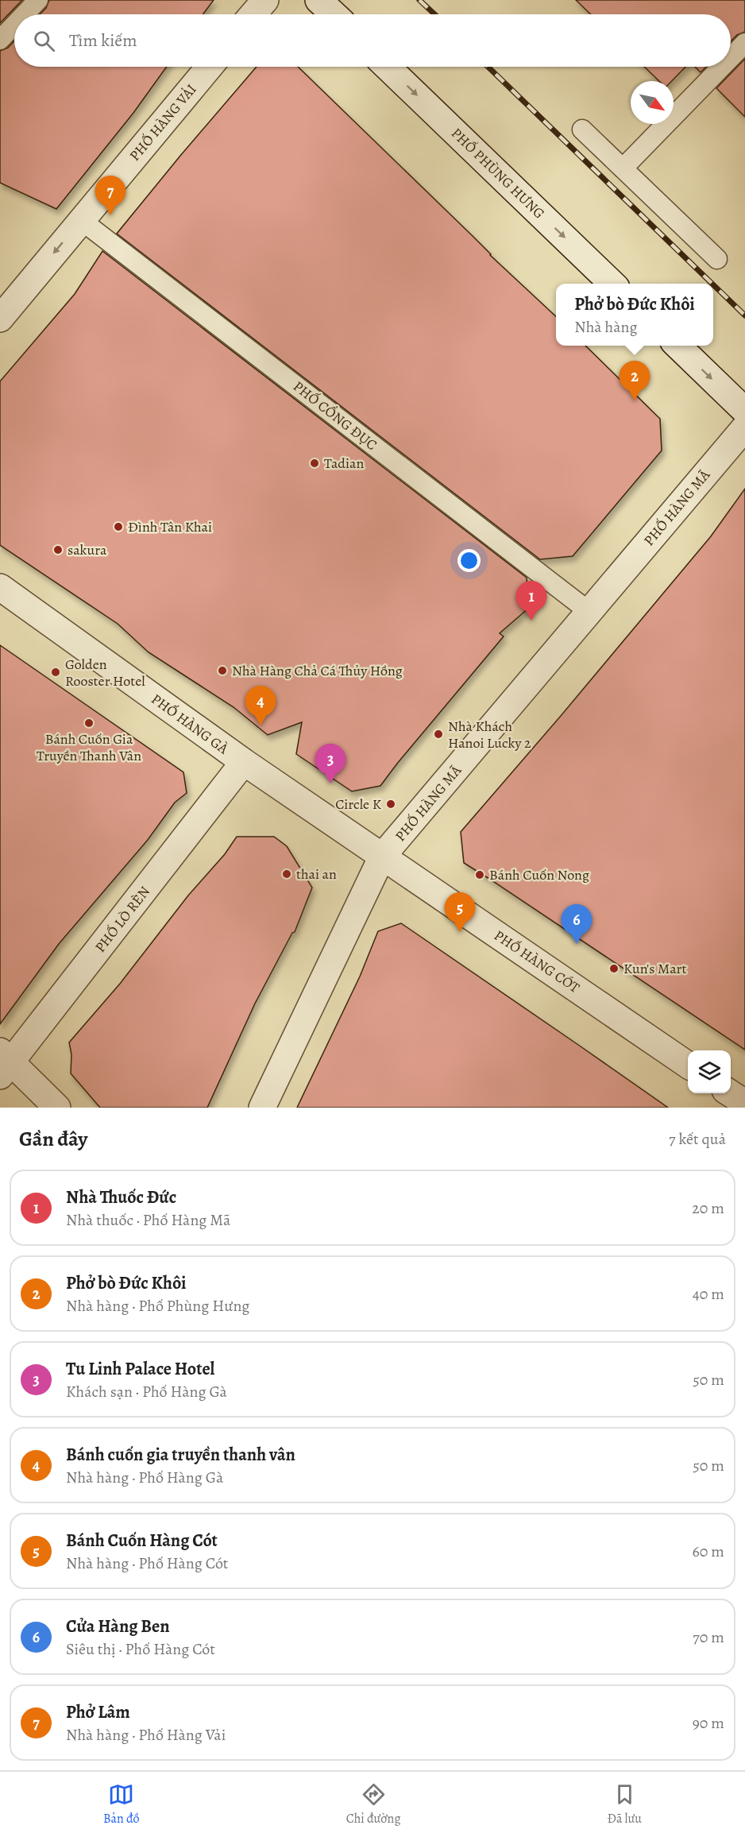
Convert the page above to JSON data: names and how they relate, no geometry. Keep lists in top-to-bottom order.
{
  "streets": {
    "street": [
      "PHỐ HÀNG VẢI",
      "PHỐ PHÙNG HƯNG",
      "PHỐ HÀNG MÃ",
      "PHỐ HÀNG GÀ",
      "PHỐ LÒ RÈN",
      "PHỐ HÀNG CÓT"
    ],
    "lane": ["PHỐ CỔNG ĐỤC"]
  },
  "crossings": [
    ["PHỐ HÀNG VẢI", "PHỐ CỔNG ĐỤC"],
    ["PHỐ CỔNG ĐỤC", "PHỐ HÀNG MÃ"],
    ["PHỐ HÀNG MÃ", "PHỐ HÀNG GÀ"],
    ["PHỐ HÀNG MÃ", "PHỐ HÀNG CÓT"],
    ["PHỐ HÀNG GÀ", "PHỐ LÒ RÈN"],
    ["PHỐ HÀNG GÀ", "PHỐ HÀNG CÓT"]
  ],
  "one_way": ["PHỐ HÀNG VẢI", "PHỐ PHÙNG HƯNG"],
  "places": [
    "Tadian",
    "Đình Tân Khai",
    "sakura",
    "Nhà Hàng Chả Cá Thủy Hồng",
    "Golden Rooster Hotel",
    "Bánh Cuốn Gia Truyền Thanh Vân",
    "Nhà Khách Hanoi Lucky 2",
    "Circle K",
    "thai an",
    "Bánh Cuốn Nong",
    "Kun's Mart"
  ],
  "north": "bottom right",
  "page": {
    "search": "Tìm kiếm",
    "pins": [
      "7",
      "2",
      "1",
      "4",
      "3",
      "5",
      "6"
    ],
    "popup": ["Phở bò Đức Khôi", "Nhà hàng"],
    "heading": ["Gần đây", "7 kết quả"],
    "list": [
      {
        "mark": "1",
        "name": "Nhà Thuốc Đức",
        "note": "Nhà thuốc · Phố Hàng Mã",
        "value": "20 m"
      },
      {
        "mark": "2",
        "name": "Phở bò Đức Khôi",
        "note": "Nhà hàng · Phố Phùng Hưng",
        "value": "40 m"
      },
      {
        "mark": "3",
        "name": "Tu Linh Palace Hotel",
        "note": "Khách sạn · Phố Hàng Gà",
        "value": "50 m"
      },
      {
        "mark": "4",
        "name": "Bánh cuốn gia truyền thanh vân",
        "note": "Nhà hàng · Phố Hàng Gà",
        "value": "50 m"
      },
      {
        "mark": "5",
        "name": "Bánh Cuốn Hàng Cót",
        "note": "Nhà hàng · Phố Hàng Cót",
        "value": "60 m"
      },
      {
        "mark": "6",
        "name": "Cửa Hàng Ben",
        "note": "Siêu thị · Phố Hàng Cót",
        "value": "70 m"
      },
      {
        "mark": "7",
        "name": "Phở Lâm",
        "note": "Nhà hàng · Phố Hàng Vải",
        "value": "90 m"
      }
    ],
    "nav": ["Bản đồ", "Chỉ đường", "Đã lưu"]
  }
}
